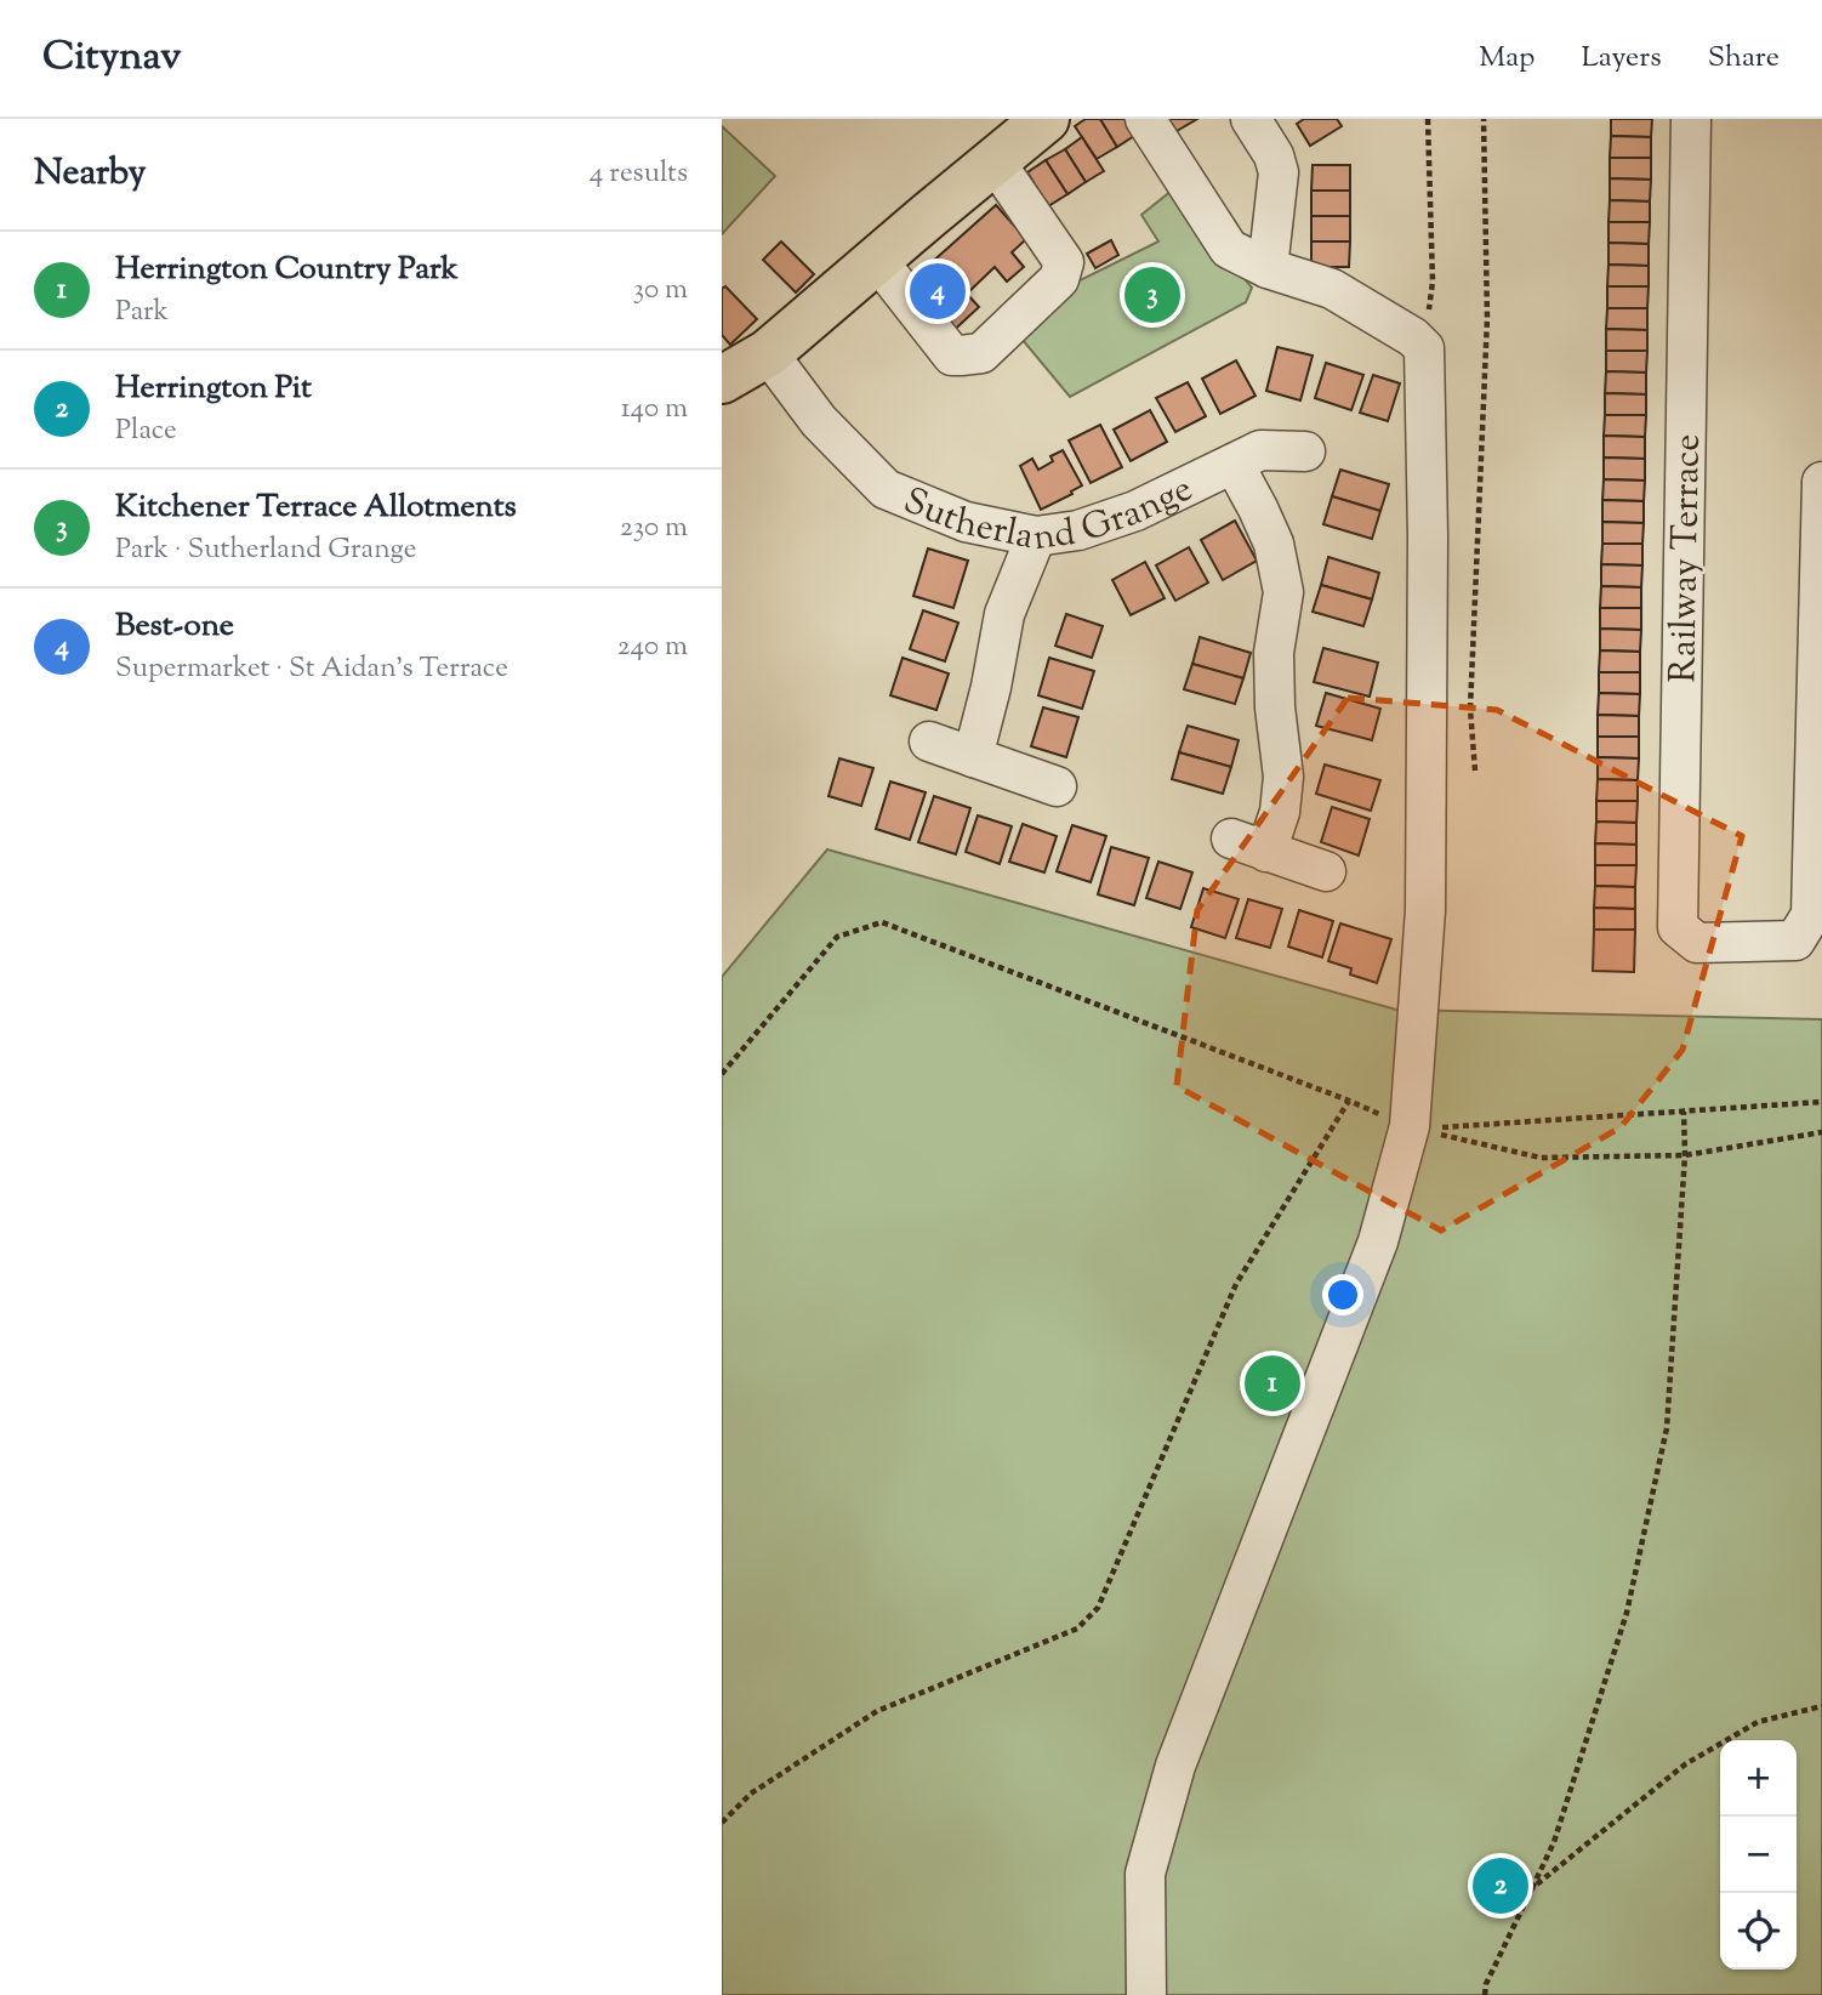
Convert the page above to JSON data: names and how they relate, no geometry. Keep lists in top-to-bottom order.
{
  "streets": {
    "street": ["Sutherland Grange", "Railway Terrace"]
  },
  "page": {
    "header": "Citynav",
    "nav": ["Map", "Layers", "Share"],
    "heading": ["Nearby", "4 results"],
    "list": [
      {
        "mark": "1",
        "name": "Herrington Country Park",
        "note": "Park",
        "value": "30 m"
      },
      {
        "mark": "2",
        "name": "Herrington Pit",
        "note": "Place",
        "value": "140 m"
      },
      {
        "mark": "3",
        "name": "Kitchener Terrace Allotments",
        "note": "Park · Sutherland Grange",
        "value": "230 m"
      },
      {
        "mark": "4",
        "name": "Best-one",
        "note": "Supermarket · St Aidan's Terrace",
        "value": "240 m"
      }
    ],
    "pins": [
      "4",
      "3",
      "1",
      "2"
    ],
    "map_buttons": ["+", "−"]
  }
}
